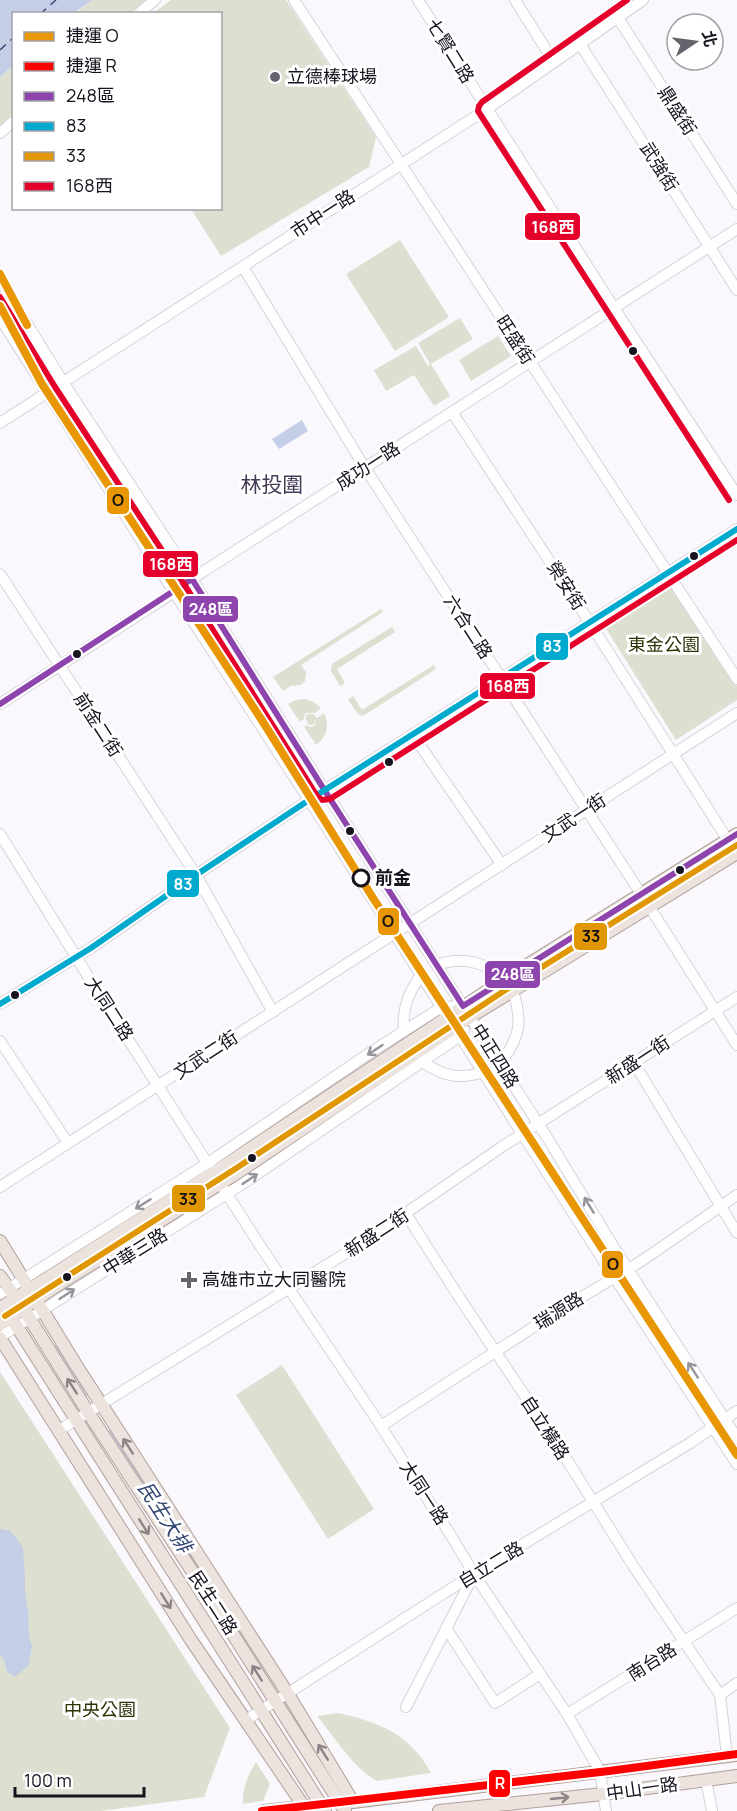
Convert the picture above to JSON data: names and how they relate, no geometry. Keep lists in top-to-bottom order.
{
  "streets": {
    "main road": ["中華三路", "民生二路", "中山一路"],
    "street": [
      "七賢二路",
      "鼎盛街",
      "武強街",
      "市中一路",
      "旺盛街",
      "成功一路",
      "榮安街",
      "六合二路",
      "前金二街",
      "文武一街",
      "大同二路",
      "文武二街",
      "中正四路",
      "新盛一街",
      "新盛二街",
      "瑞源路",
      "自立橫路",
      "大同一路",
      "自立二路",
      "南台路"
    ]
  },
  "crossings": [
    ["七賢二路", "市中一路"],
    ["七賢二路", "成功一路"],
    ["鼎盛街", "市中一路"],
    ["武強街", "市中一路"],
    ["武強街", "成功一路"],
    ["市中一路", "旺盛街"],
    ["市中一路", "六合二路"],
    ["市中一路", "中正四路"],
    ["旺盛街", "成功一路"],
    ["成功一路", "榮安街"],
    ["成功一路", "六合二路"],
    ["成功一路", "前金二街"],
    ["成功一路", "中正四路"],
    ["榮安街", "文武一街"],
    ["榮安街", "中華三路"],
    ["六合二路", "文武一街"],
    ["六合二路", "新盛一街"],
    ["六合二路", "中華三路"],
    ["前金二街", "文武二街"],
    ["文武一街", "文武二街"],
    ["文武一街", "中正四路"],
    ["大同二路", "文武二街"],
    ["大同二路", "中華三路"],
    ["大同二路", "大同一路"],
    ["文武二街", "中正四路"],
    ["中正四路", "新盛一街"],
    ["中正四路", "新盛二街"],
    ["中正四路", "中華三路"],
    ["中正四路", "瑞源路"],
    ["中正四路", "自立二路"],
    ["新盛一街", "新盛二街"],
    ["新盛二街", "自立橫路"],
    ["新盛二街", "大同一路"],
    ["新盛二街", "民生二路"],
    ["中華三路", "大同一路"],
    ["中華三路", "民生二路"],
    ["瑞源路", "自立橫路"],
    ["瑞源路", "大同一路"],
    ["自立橫路", "自立二路"],
    ["自立橫路", "南台路"],
    ["大同一路", "自立二路"],
    ["大同一路", "南台路"],
    ["大同一路", "中山一路"],
    ["自立二路", "民生二路"],
    ["民生二路", "中山一路"]
  ],
  "districts": ["林投圍"],
  "water": ["民生大排"],
  "parks": ["東金公園", "中央公園"],
  "places": {
    "other": ["立德棒球場", "前金"],
    "health": ["高雄市立大同醫院"]
  },
  "lines": [
    "transit line 168西",
    "metro line O",
    "transit line 83",
    "transit line 248區",
    "transit line 33",
    "metro line R"
  ],
  "legend": [
    "捷運 O",
    "捷運 R",
    "248區",
    "83",
    "33",
    "168西"
  ],
  "scale_bar": "100 m",
  "north": "right"
}
